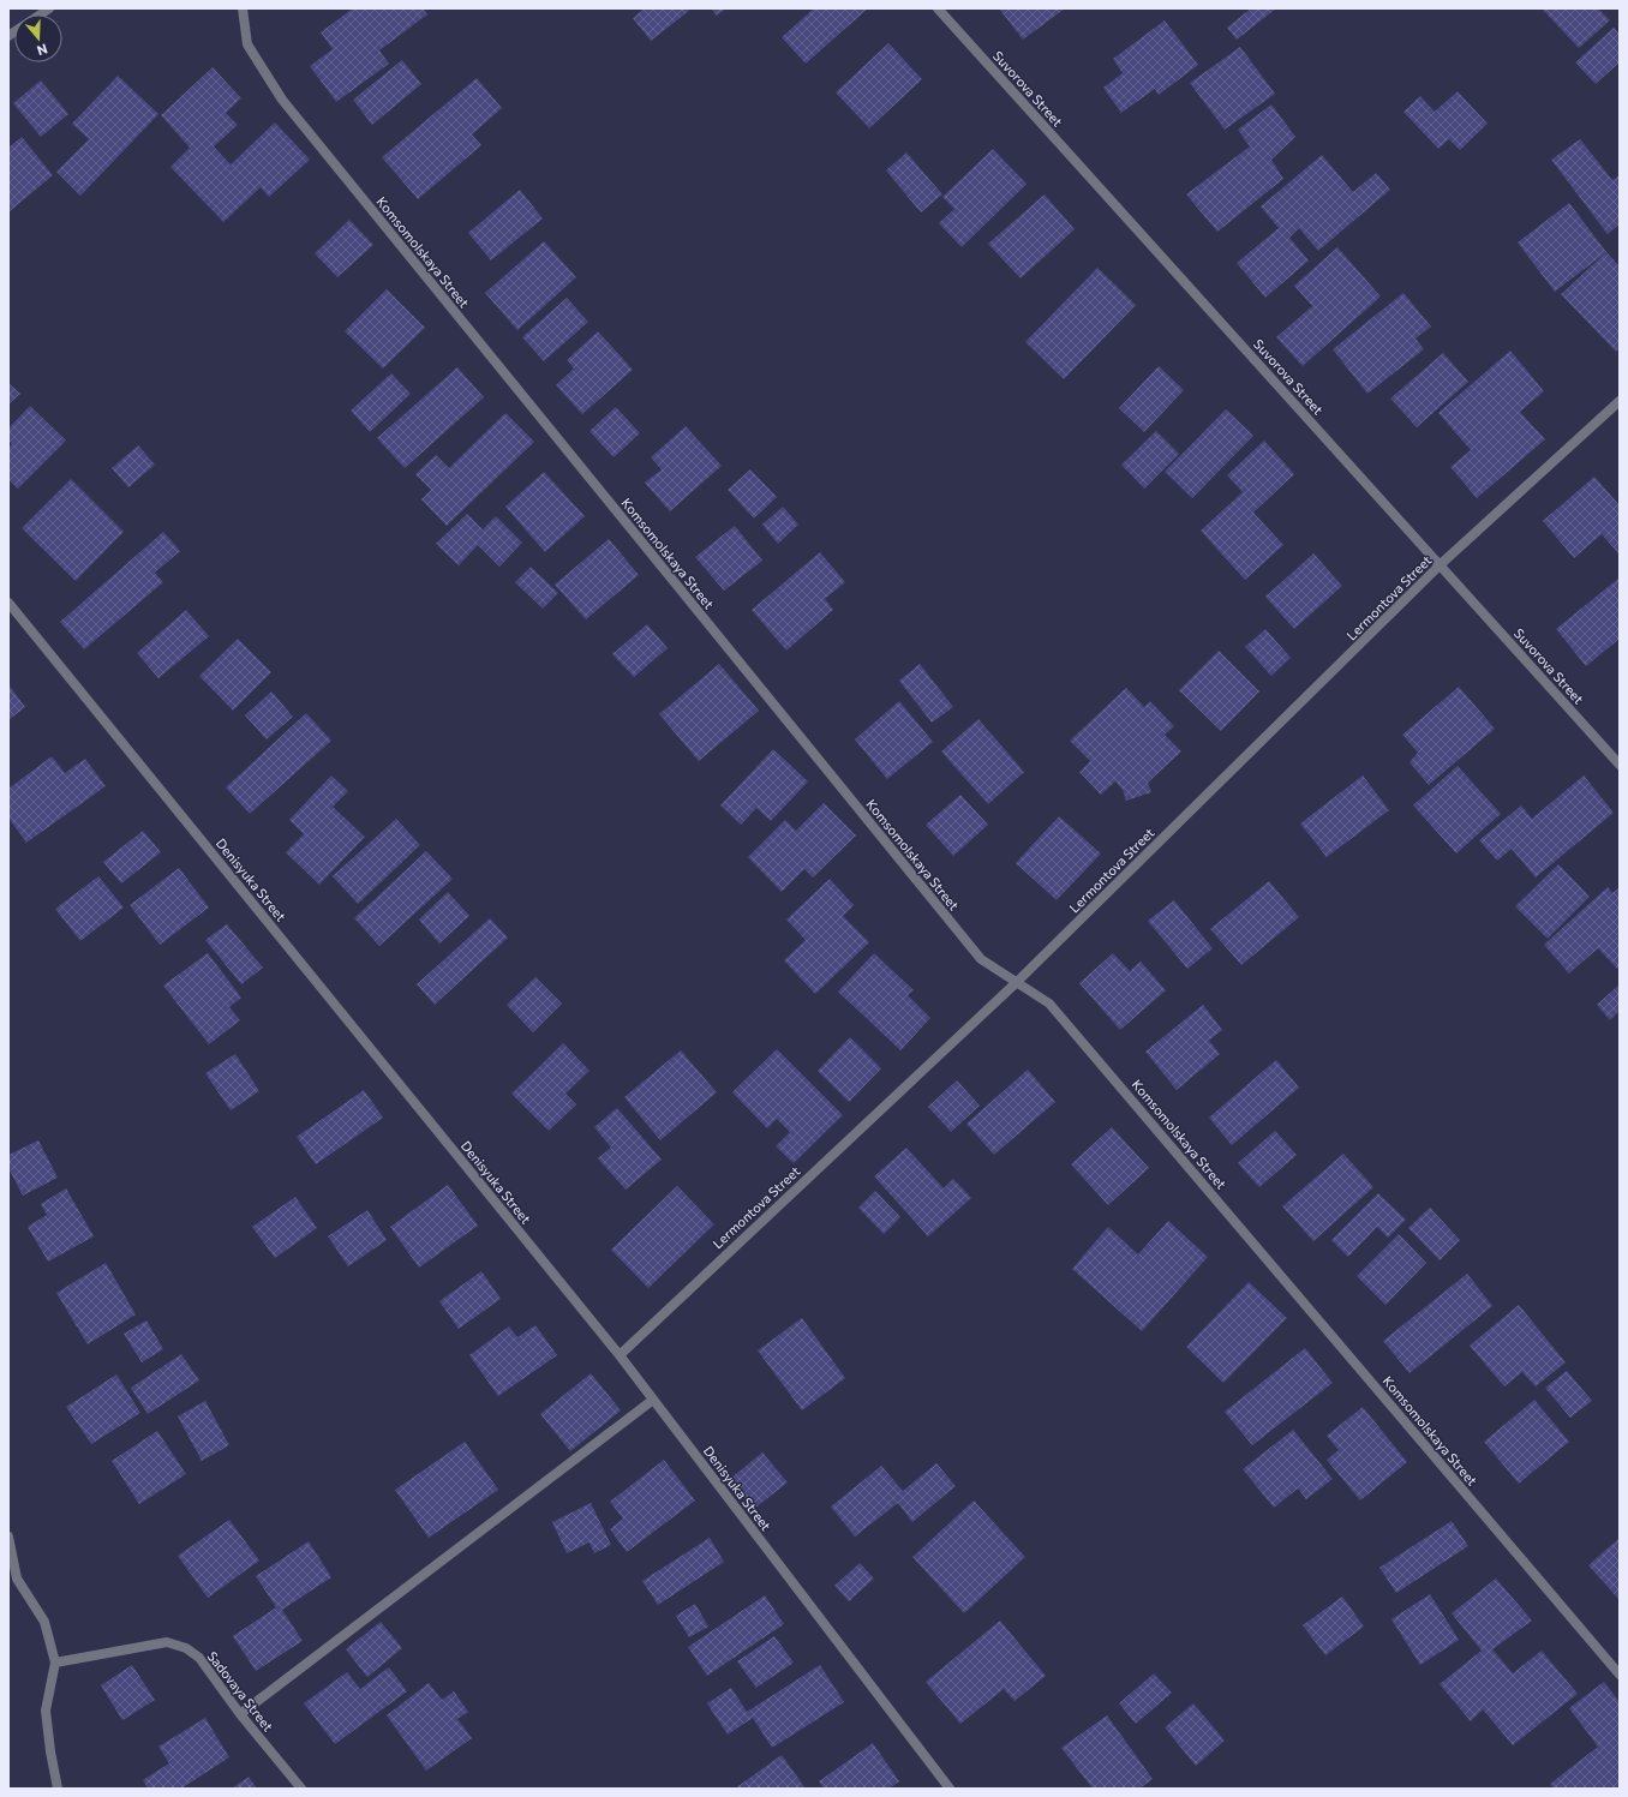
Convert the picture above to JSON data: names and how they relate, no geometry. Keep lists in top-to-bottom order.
{
  "streets": {
    "street": [
      "Suvorova Street",
      "Komsomolskaya Street",
      "Lermontova Street",
      "Denisyuka Street",
      "Sadovaya Street"
    ]
  },
  "crossings": [
    ["Suvorova Street", "Lermontova Street"],
    ["Komsomolskaya Street", "Lermontova Street"],
    ["Lermontova Street", "Denisyuka Street"]
  ],
  "north": "bottom"
}
